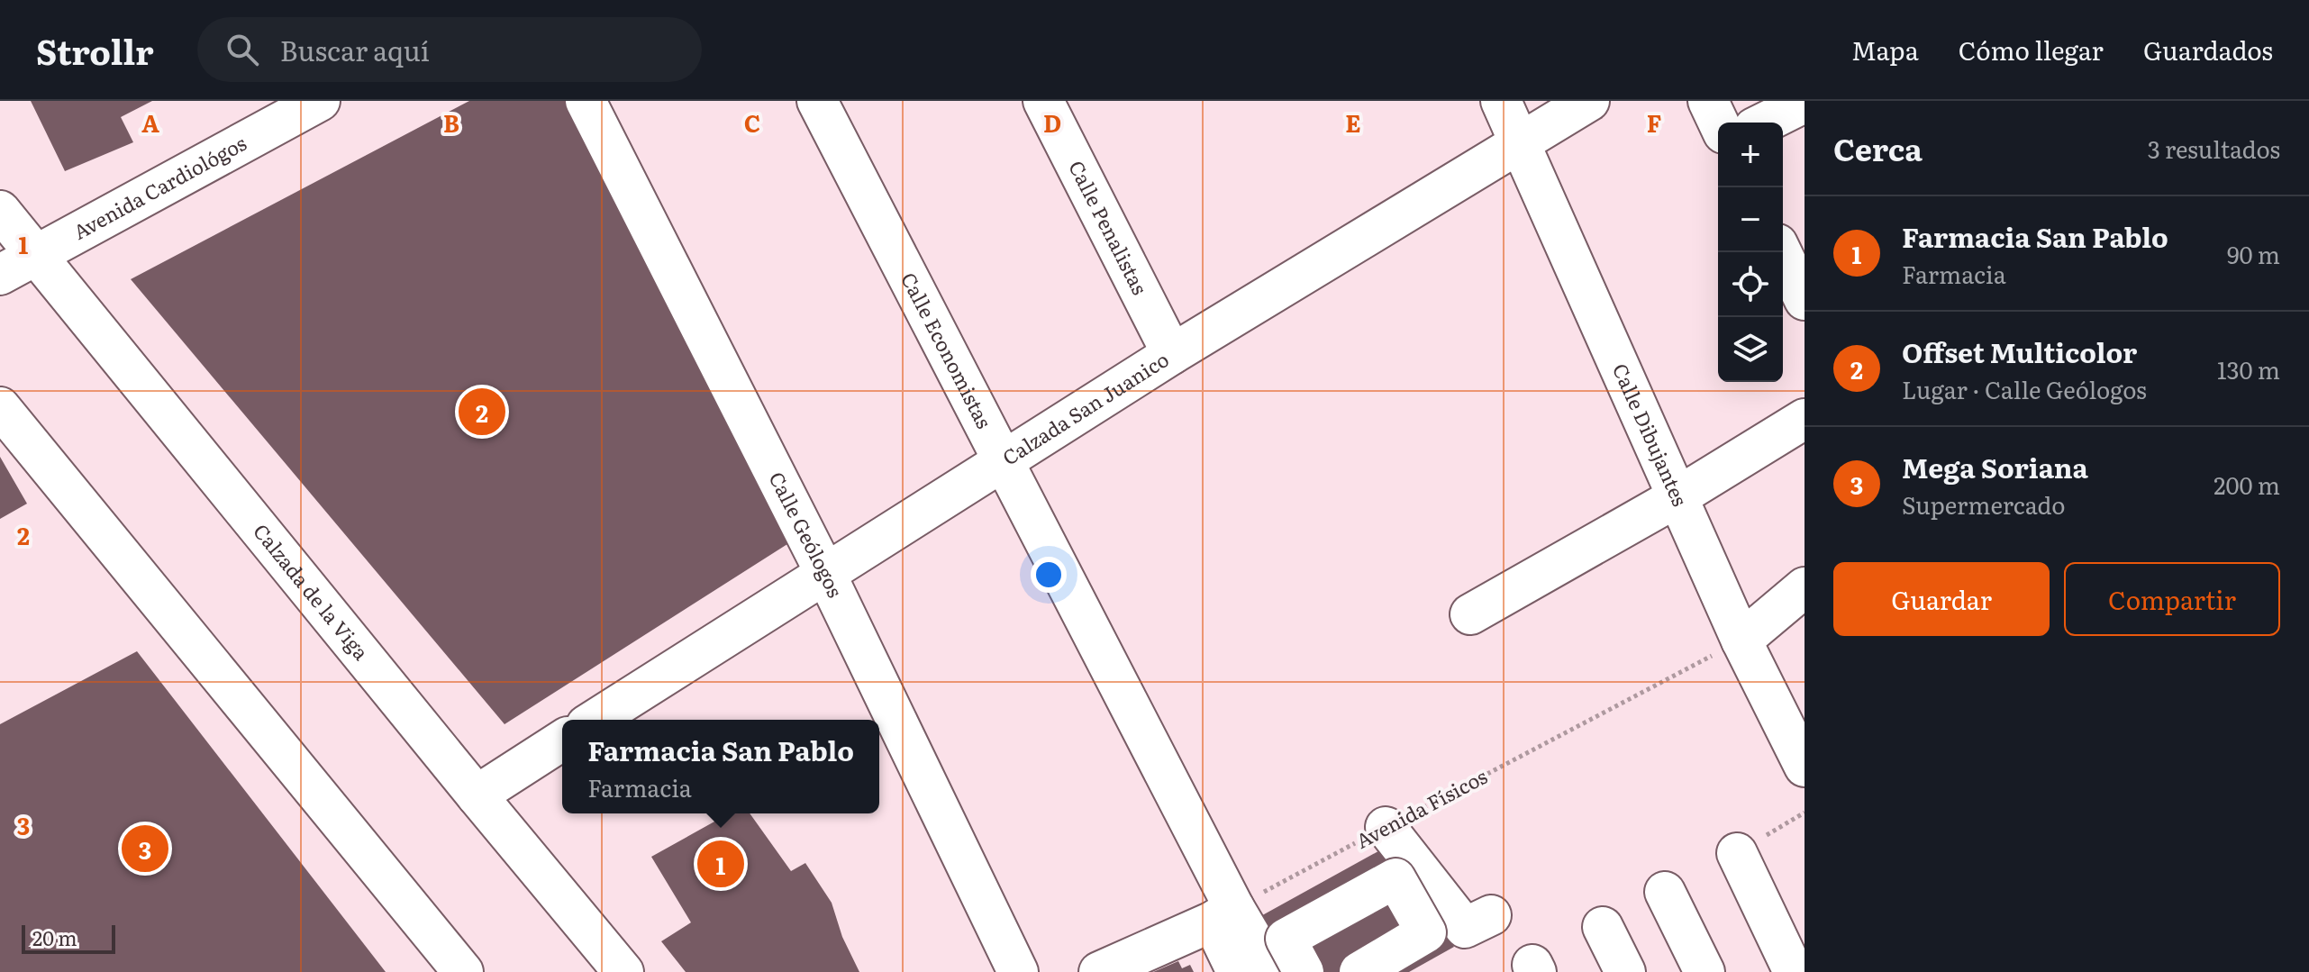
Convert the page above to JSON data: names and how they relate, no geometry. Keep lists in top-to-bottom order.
{
  "streets": {
    "street": [
      "Avenida Cardiológos",
      "Calle Penalistas",
      "Calle Economistas",
      "Calzada San Juanico",
      "Calle Dibujantes",
      "Calle Geólogos",
      "Calzada de la Viga"
    ],
    "path": ["Avenida Físicos"]
  },
  "crossings": [
    ["Avenida Cardiológos", "Calzada de la Viga"],
    ["Calle Penalistas", "Calzada San Juanico"],
    ["Calle Economistas", "Calzada San Juanico"],
    ["Calle Economistas", "Avenida Físicos"],
    ["Calzada San Juanico", "Calle Dibujantes"],
    ["Calzada San Juanico", "Calle Geólogos"],
    ["Calle Dibujantes", "Avenida Físicos"]
  ],
  "scale_bar": "20 m",
  "page": {
    "header": "Strollr",
    "search": "Buscar aquí",
    "nav": ["Mapa", "Cómo llegar", "Guardados"],
    "heading": ["Cerca", "3 resultados"],
    "map_buttons": ["+", "−"],
    "list": [
      {
        "mark": "1",
        "name": "Farmacia San Pablo",
        "note": "Farmacia",
        "value": "90 m"
      },
      {
        "mark": "2",
        "name": "Offset Multicolor",
        "note": "Lugar · Calle Geólogos",
        "value": "130 m"
      },
      {
        "mark": "3",
        "name": "Mega Soriana",
        "note": "Supermercado",
        "value": "200 m"
      }
    ],
    "pins": ["2", "3", "1"],
    "buttons": ["Guardar", "Compartir"],
    "popup": ["Farmacia San Pablo", "Farmacia"],
    "scale": "20 m"
  },
  "grid": {
    "columns": [
      "A",
      "B",
      "C",
      "D",
      "E",
      "F"
    ],
    "rows": ["1", "2", "3"]
  }
}
